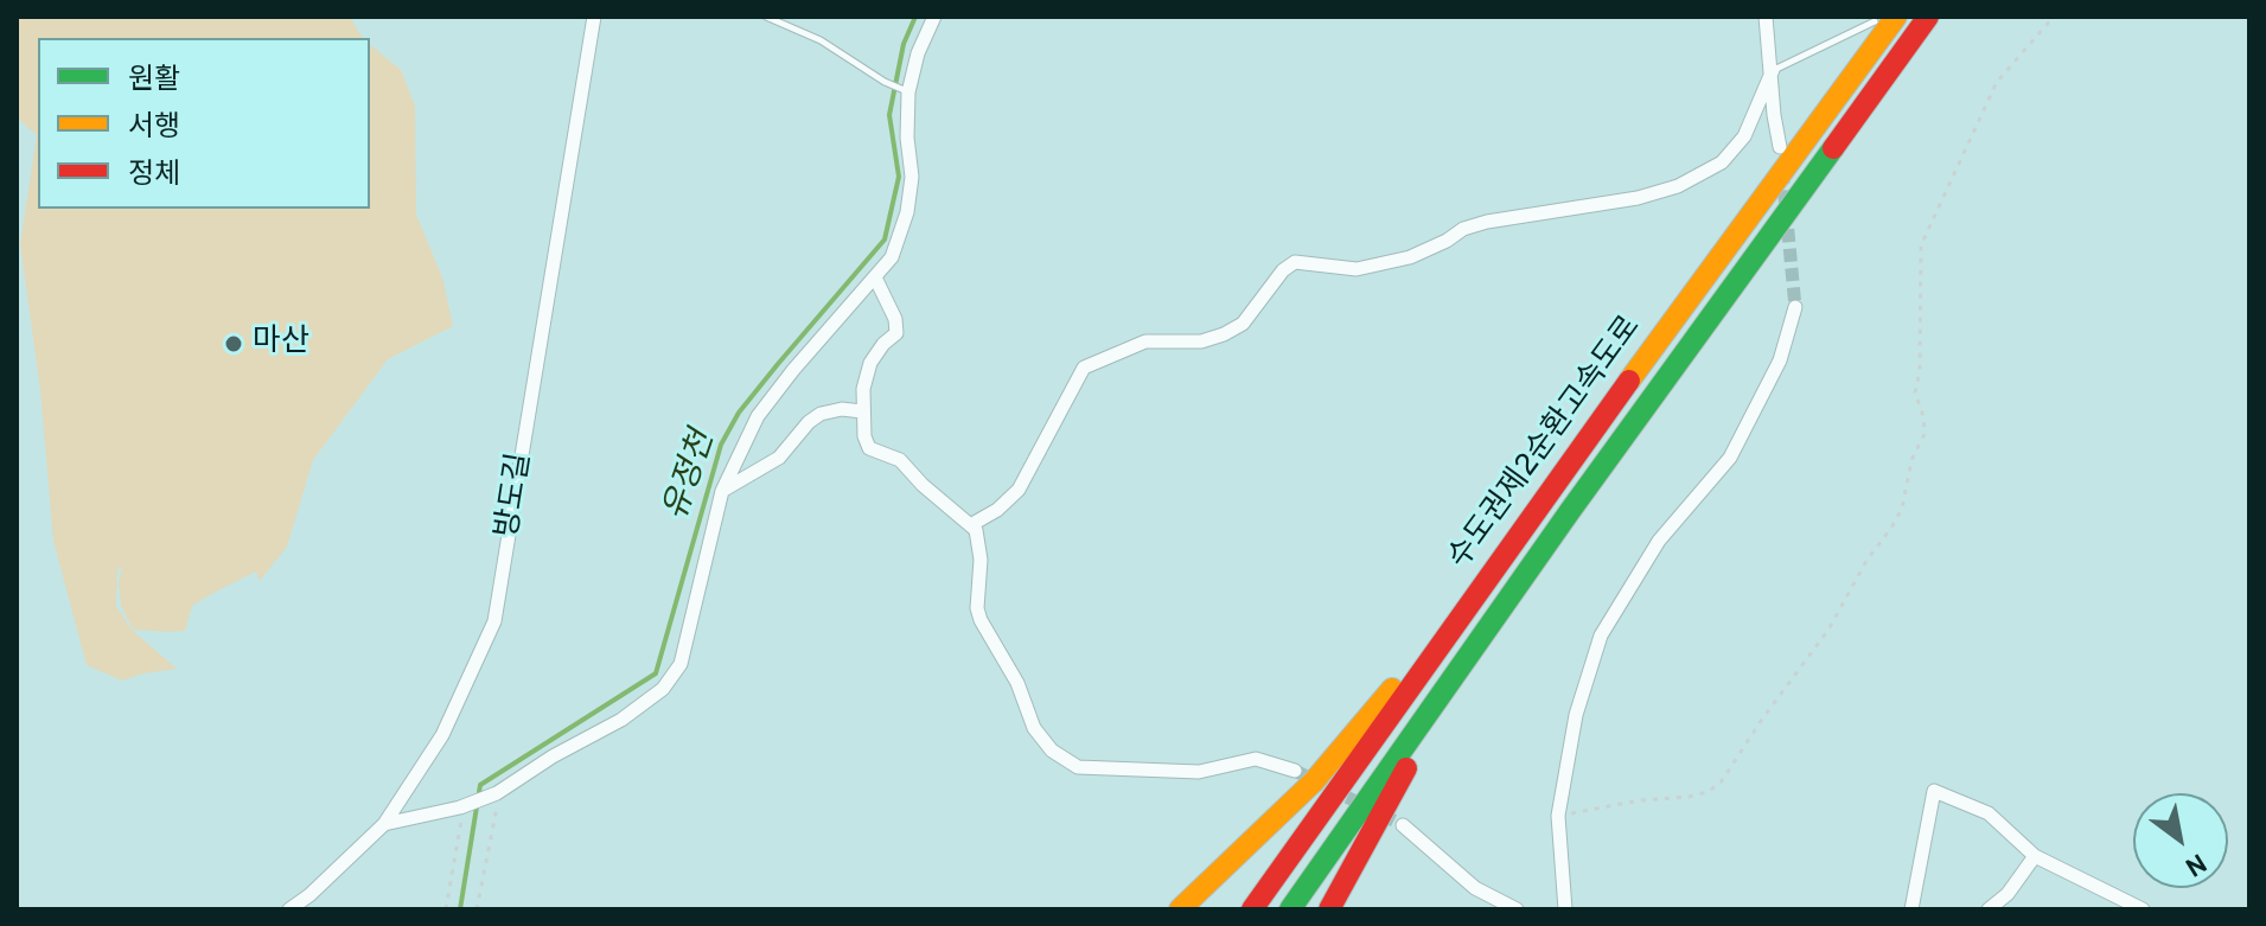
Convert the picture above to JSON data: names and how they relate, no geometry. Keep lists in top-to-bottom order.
{
  "streets": {
    "highway": ["수도권제2순환고속도로"],
    "street": ["방도길"]
  },
  "water": ["유정천"],
  "places": ["마산"],
  "legend": ["원활", "서행", "정체"],
  "north": "bottom right"
}
